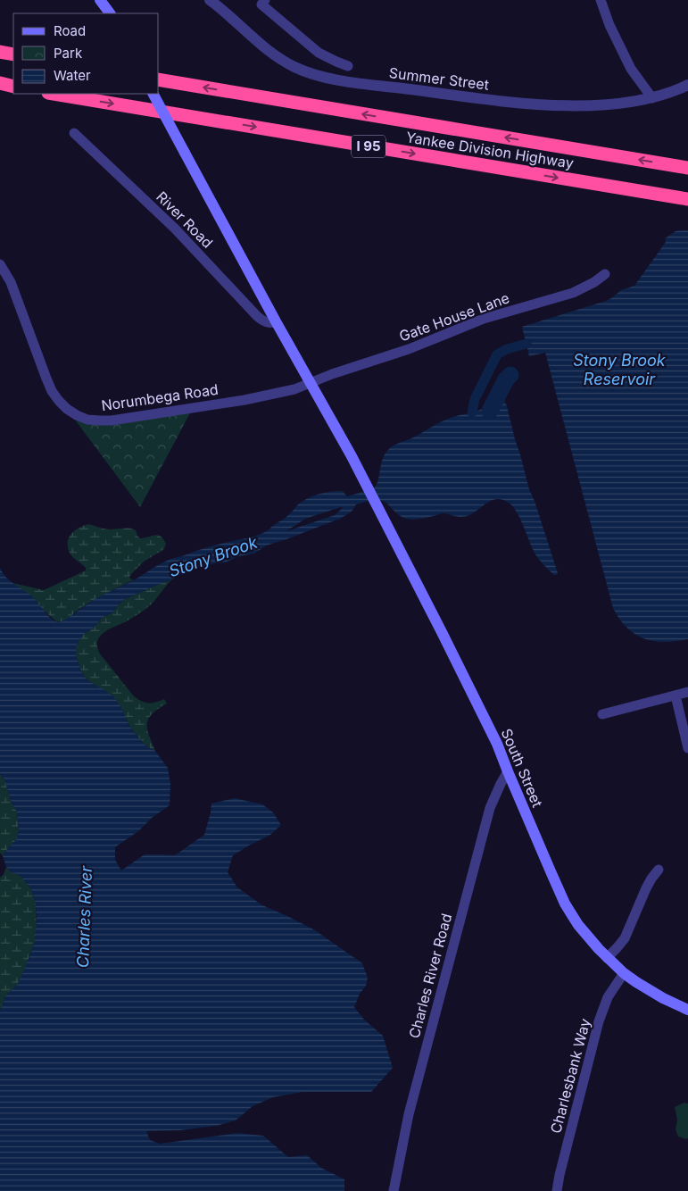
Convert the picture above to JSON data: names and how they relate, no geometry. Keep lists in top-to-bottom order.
{
  "streets": {
    "highway": ["I 95", "Yankee Division Highway"],
    "main road": ["River Road", "South Street"],
    "street": [
      "Summer Street",
      "Gate House Lane",
      "Norumbega Road",
      "Charles River Road",
      "Charlesbank Way"
    ]
  },
  "crossings": [
    ["River Road", "Gate House Lane"],
    ["River Road", "Norumbega Road"],
    ["River Road", "South Street"],
    ["Gate House Lane", "Norumbega Road"],
    ["South Street", "Charles River Road"],
    ["South Street", "Charlesbank Way"]
  ],
  "water": ["Stony Brook Reservoir", "Stony Brook", "Charles River"],
  "legend": ["Road", "Park", "Water"]
}
